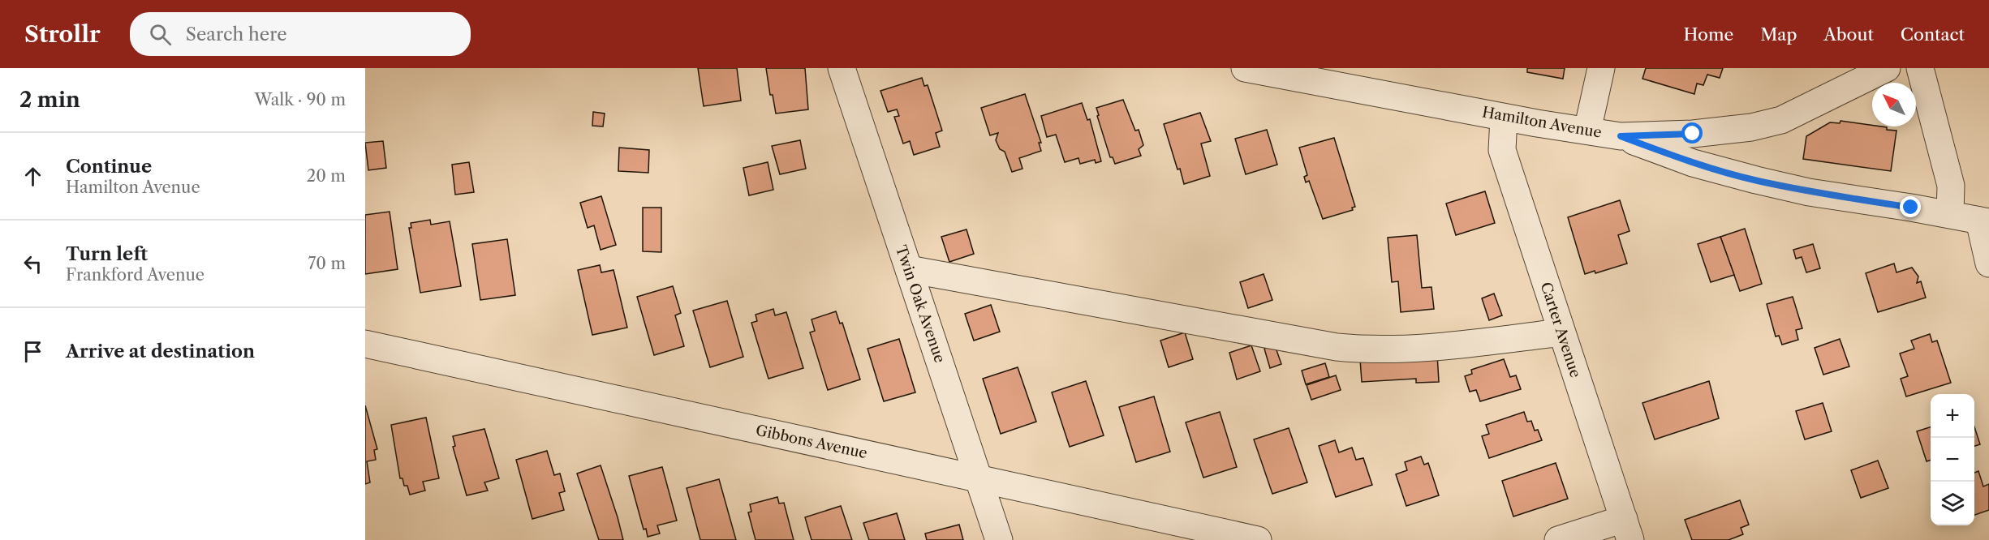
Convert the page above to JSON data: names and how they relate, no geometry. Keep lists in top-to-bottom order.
{
  "streets": {
    "street": [
      "Hamilton Avenue",
      "Twin Oak Avenue",
      "Carter Avenue",
      "Gibbons Avenue"
    ]
  },
  "crossings": [
    ["Hamilton Avenue", "Carter Avenue"],
    ["Twin Oak Avenue", "Gibbons Avenue"]
  ],
  "north": "top left",
  "page": {
    "header": "Strollr",
    "search": "Search here",
    "nav": [
      "Home",
      "Map",
      "About",
      "Contact"
    ],
    "heading": ["2 min", "Walk · 90 m"],
    "list": [
      ["Continue", "Hamilton Avenue", "20 m"],
      ["Turn left", "Frankford Avenue", "70 m"],
      "Arrive at destination"
    ],
    "map_buttons": ["+", "−"]
  }
}
